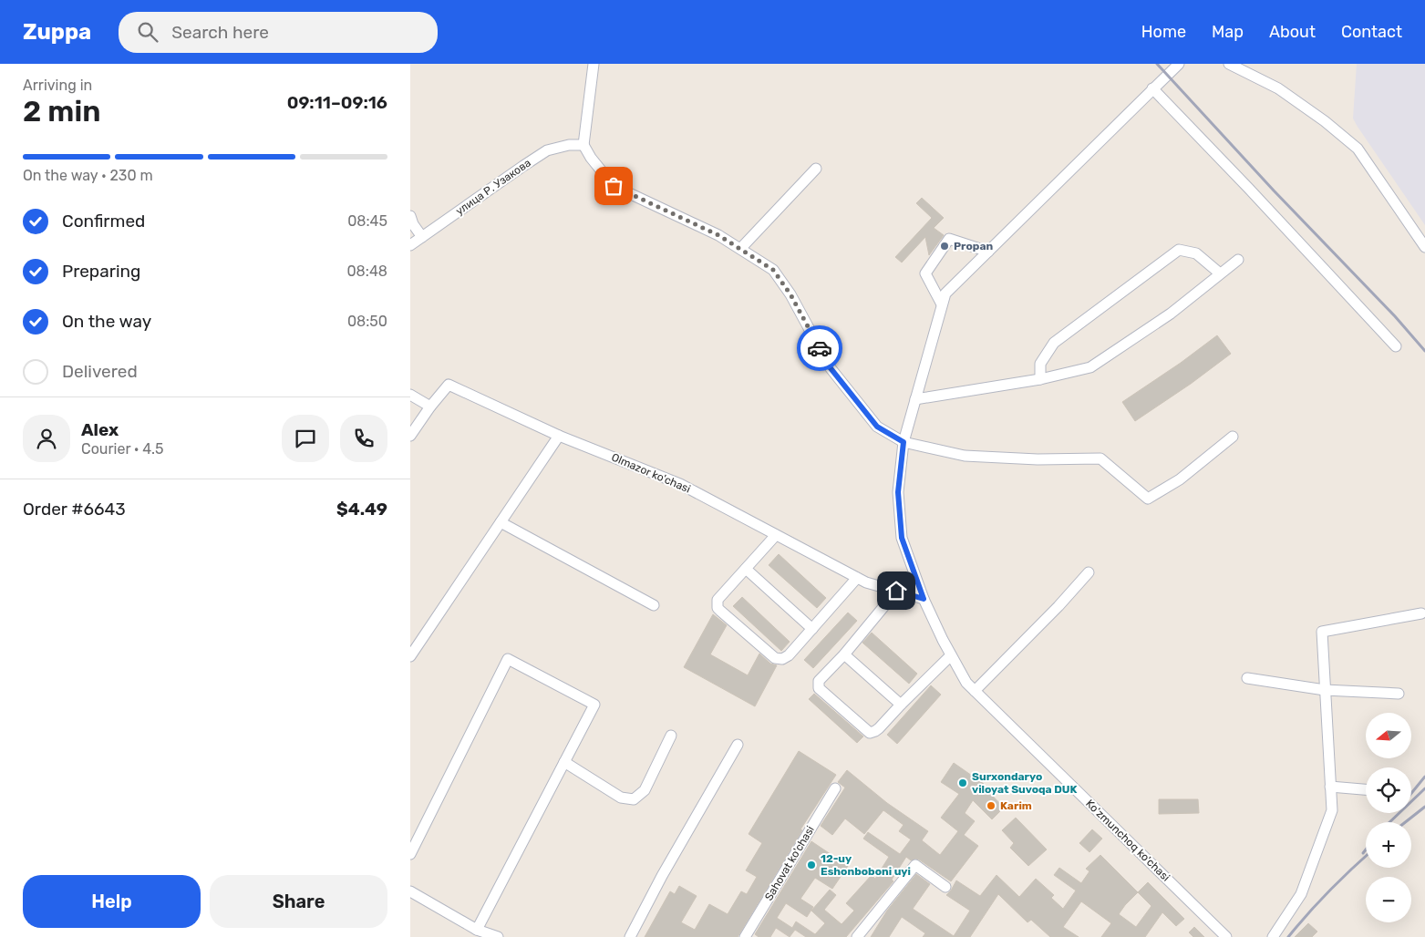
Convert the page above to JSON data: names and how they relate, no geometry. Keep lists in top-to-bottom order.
{
  "streets": {
    "street": [
      "улица Р. Узакова",
      "Olmazor ko'chasi",
      "Ko'zmunchoq ko'chasi",
      "Sahovat ko'chasi"
    ]
  },
  "crossings": [
    ["Olmazor ko'chasi", "Ko'zmunchoq ko'chasi"]
  ],
  "places": [
    "Propan",
    "Surxondaryo viloyat Suvoqa DUK",
    "Karim",
    "12-uy Eshonboboni uyi"
  ],
  "north": "left",
  "page": {
    "header": "Zuppa",
    "search": "Search here",
    "nav": [
      "Home",
      "Map",
      "About",
      "Contact"
    ],
    "heading": ["2 min", "Arriving in", "09:11–09:16"],
    "panel": [
      "Alex",
      "Courier · 4.5",
      "Order #6643",
      "$4.49"
    ],
    "bar": "On the way · 230 m",
    "list": [
      ["Confirmed", "08:45"],
      ["Preparing", "08:48"],
      ["On the way", "08:50"],
      "Delivered"
    ],
    "map_buttons": ["+", "−"],
    "buttons": ["Help", "Share"]
  }
}
